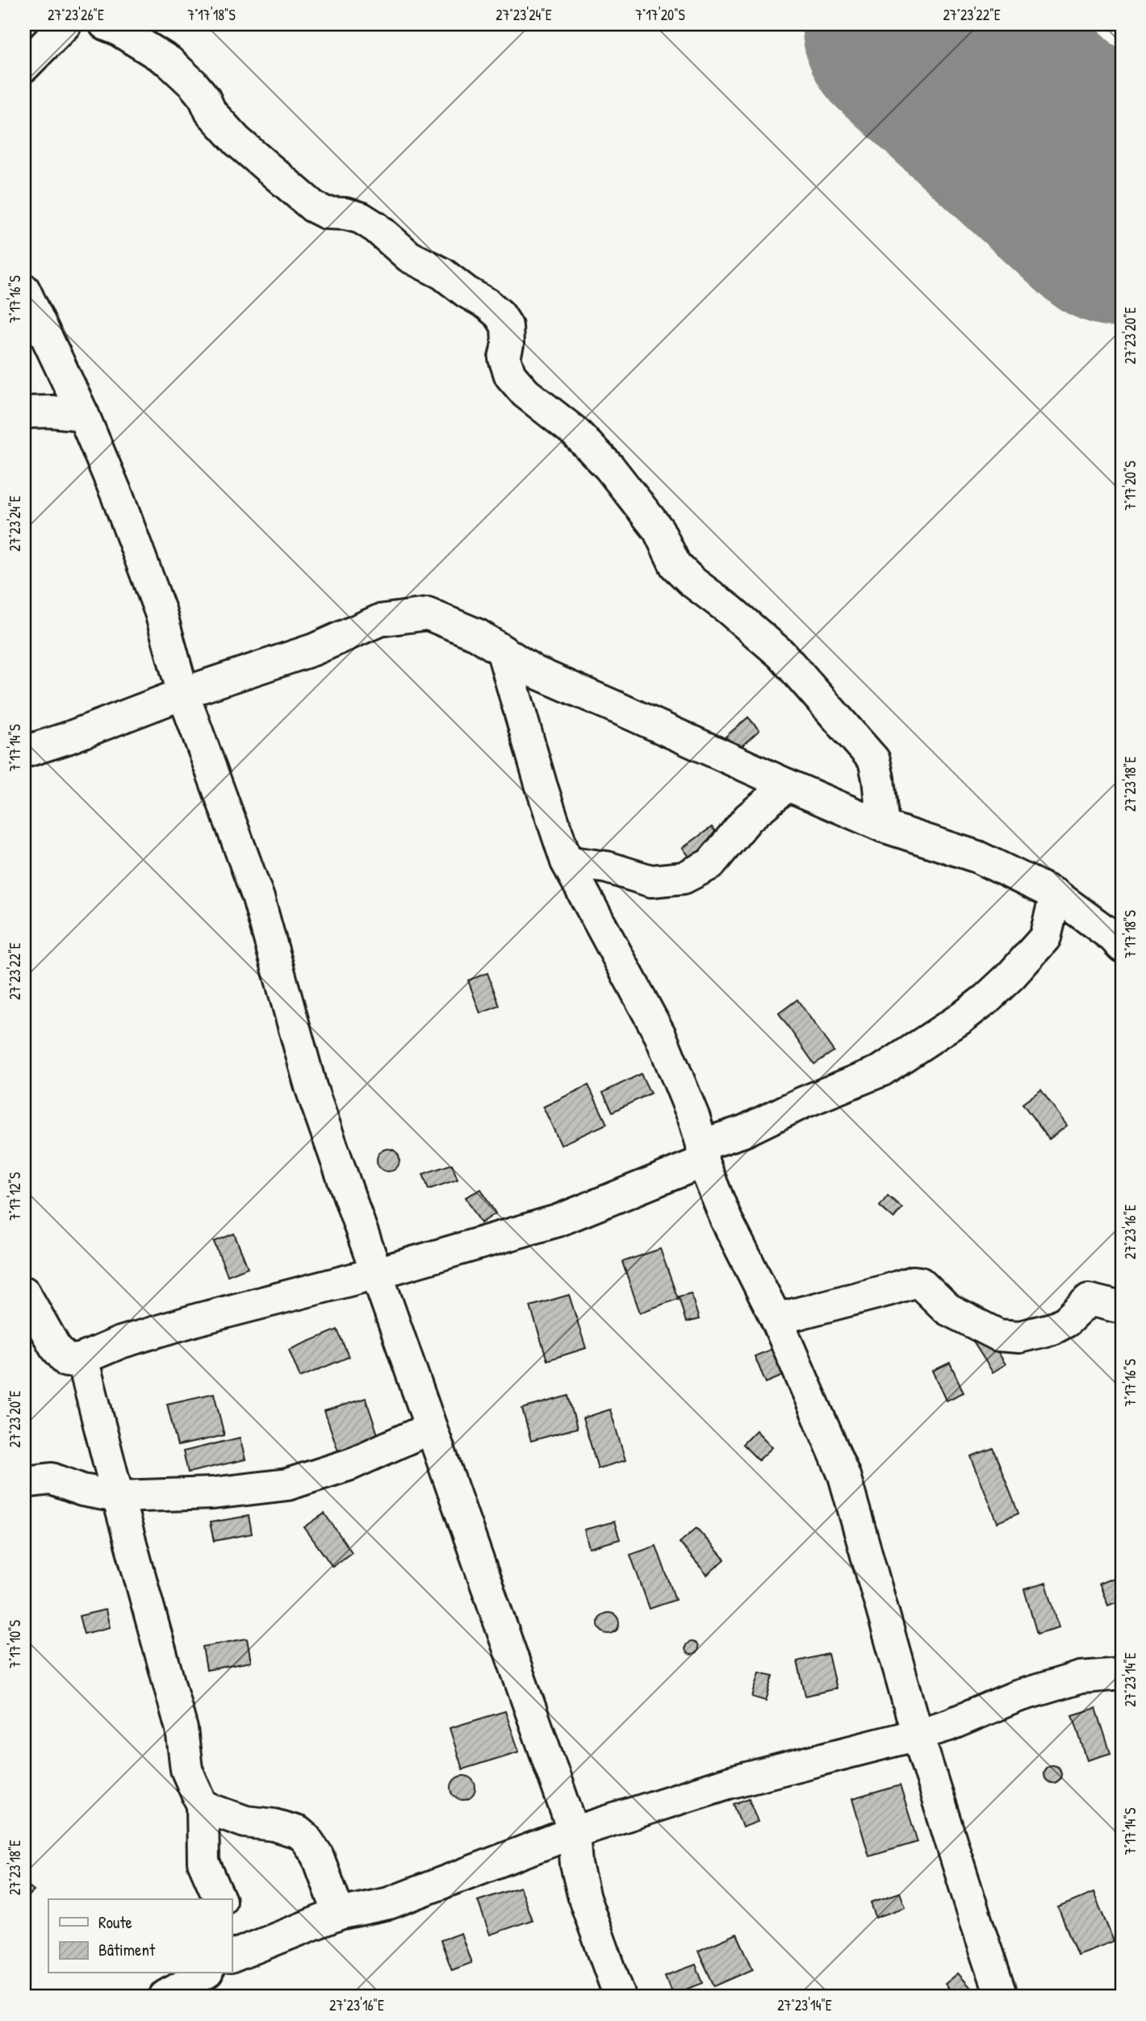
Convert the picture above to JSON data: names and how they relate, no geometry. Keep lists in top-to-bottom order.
{
  "legend": ["Route", "Bâtiment"],
  "coordinates": [
    "27°23'26\"E",
    "7°17'18\"S",
    "27°23'24\"E",
    "7°17'20\"S",
    "27°23'22\"E",
    "7°17'16\"S",
    "27°23'20\"E",
    "7°17'14\"S",
    "27°23'18\"E",
    "7°17'12\"S",
    "27°23'16\"E",
    "7°17'10\"S",
    "27°23'14\"E"
  ]
}
